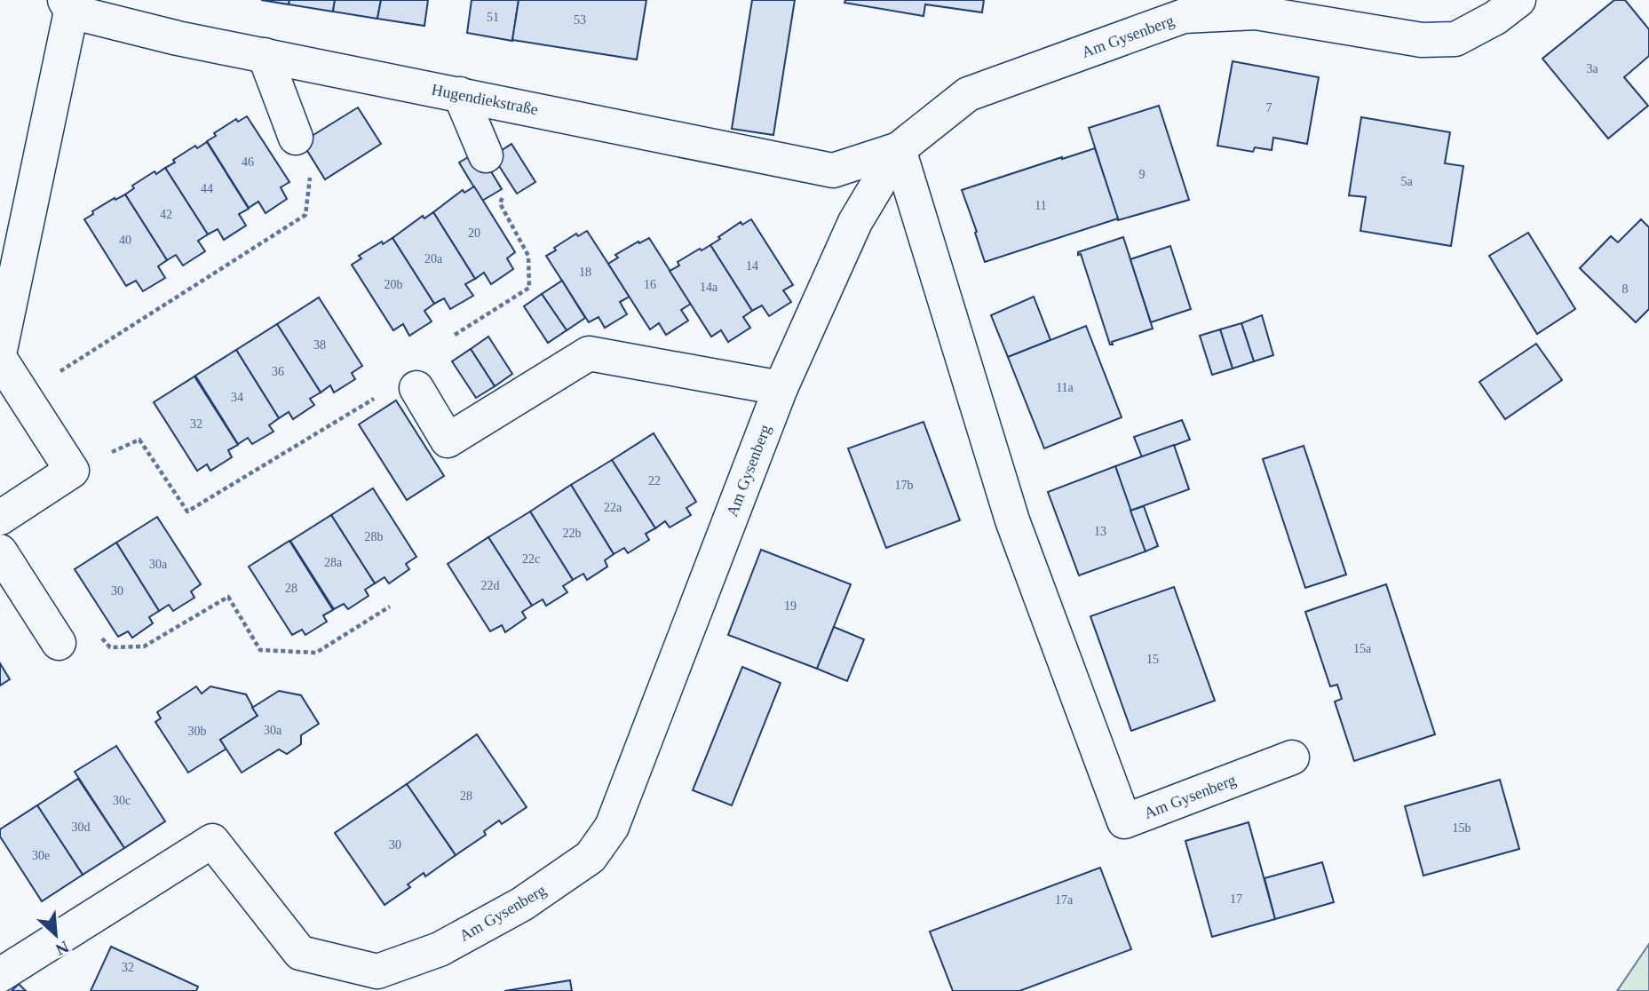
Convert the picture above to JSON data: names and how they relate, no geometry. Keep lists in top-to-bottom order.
{
  "streets": {
    "street": ["Am Gysenberg", "Hugendiekstraße"]
  },
  "crossings": [
    ["Am Gysenberg", "Hugendiekstraße"]
  ],
  "house_numbers": [
    "51",
    "53",
    "3a",
    "7",
    "46",
    "9",
    "5a",
    "44",
    "11",
    "42",
    "20",
    "40",
    "20a",
    "14",
    "18",
    "20b",
    "16",
    "14a",
    "8",
    "38",
    "36",
    "11a",
    "34",
    "32",
    "22",
    "17b",
    "22a",
    "13",
    "22b",
    "28b",
    "22c",
    "28a",
    "30a",
    "22d",
    "28",
    "30",
    "19",
    "15a",
    "15",
    "30a",
    "30b",
    "28",
    "30c",
    "30d",
    "15b",
    "30",
    "30e",
    "17",
    "17a",
    "32"
  ],
  "north": "bottom right"
}
